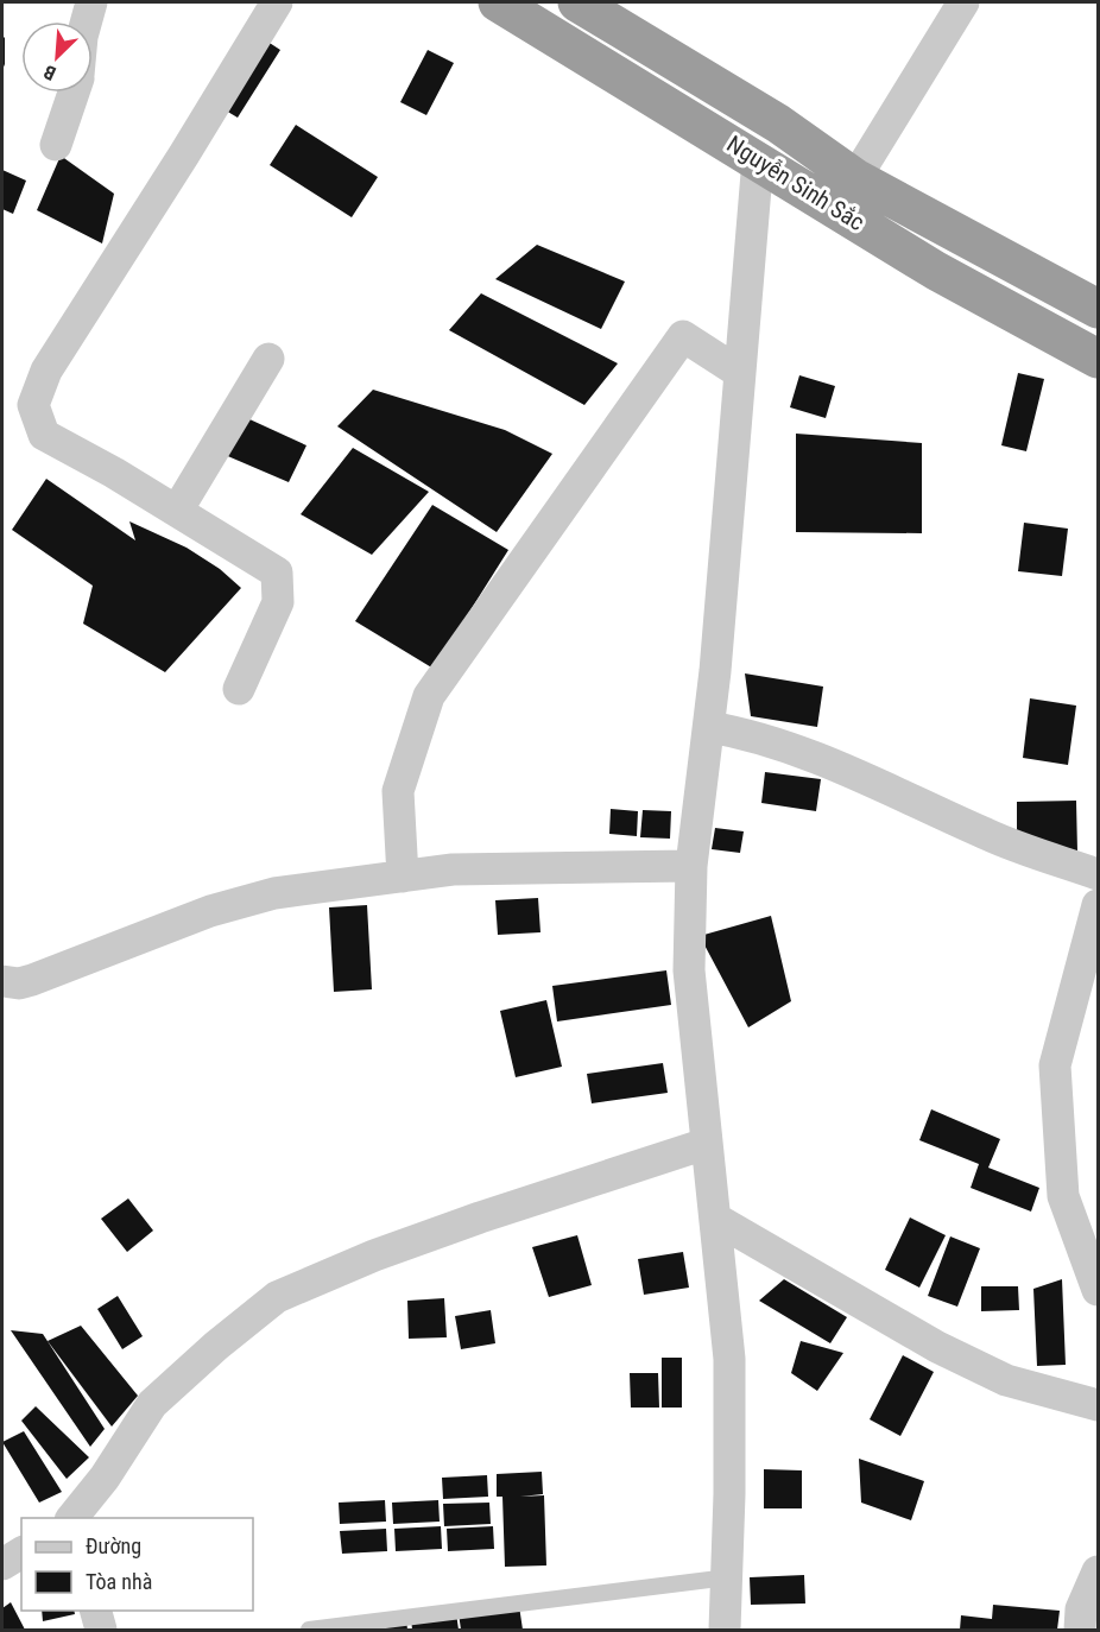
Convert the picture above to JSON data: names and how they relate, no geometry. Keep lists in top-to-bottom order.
{
  "streets": {
    "highway": ["Nguyễn Sinh Sắc"]
  },
  "legend": ["Đường", "Tòa nhà"],
  "north": "bottom left"
}
